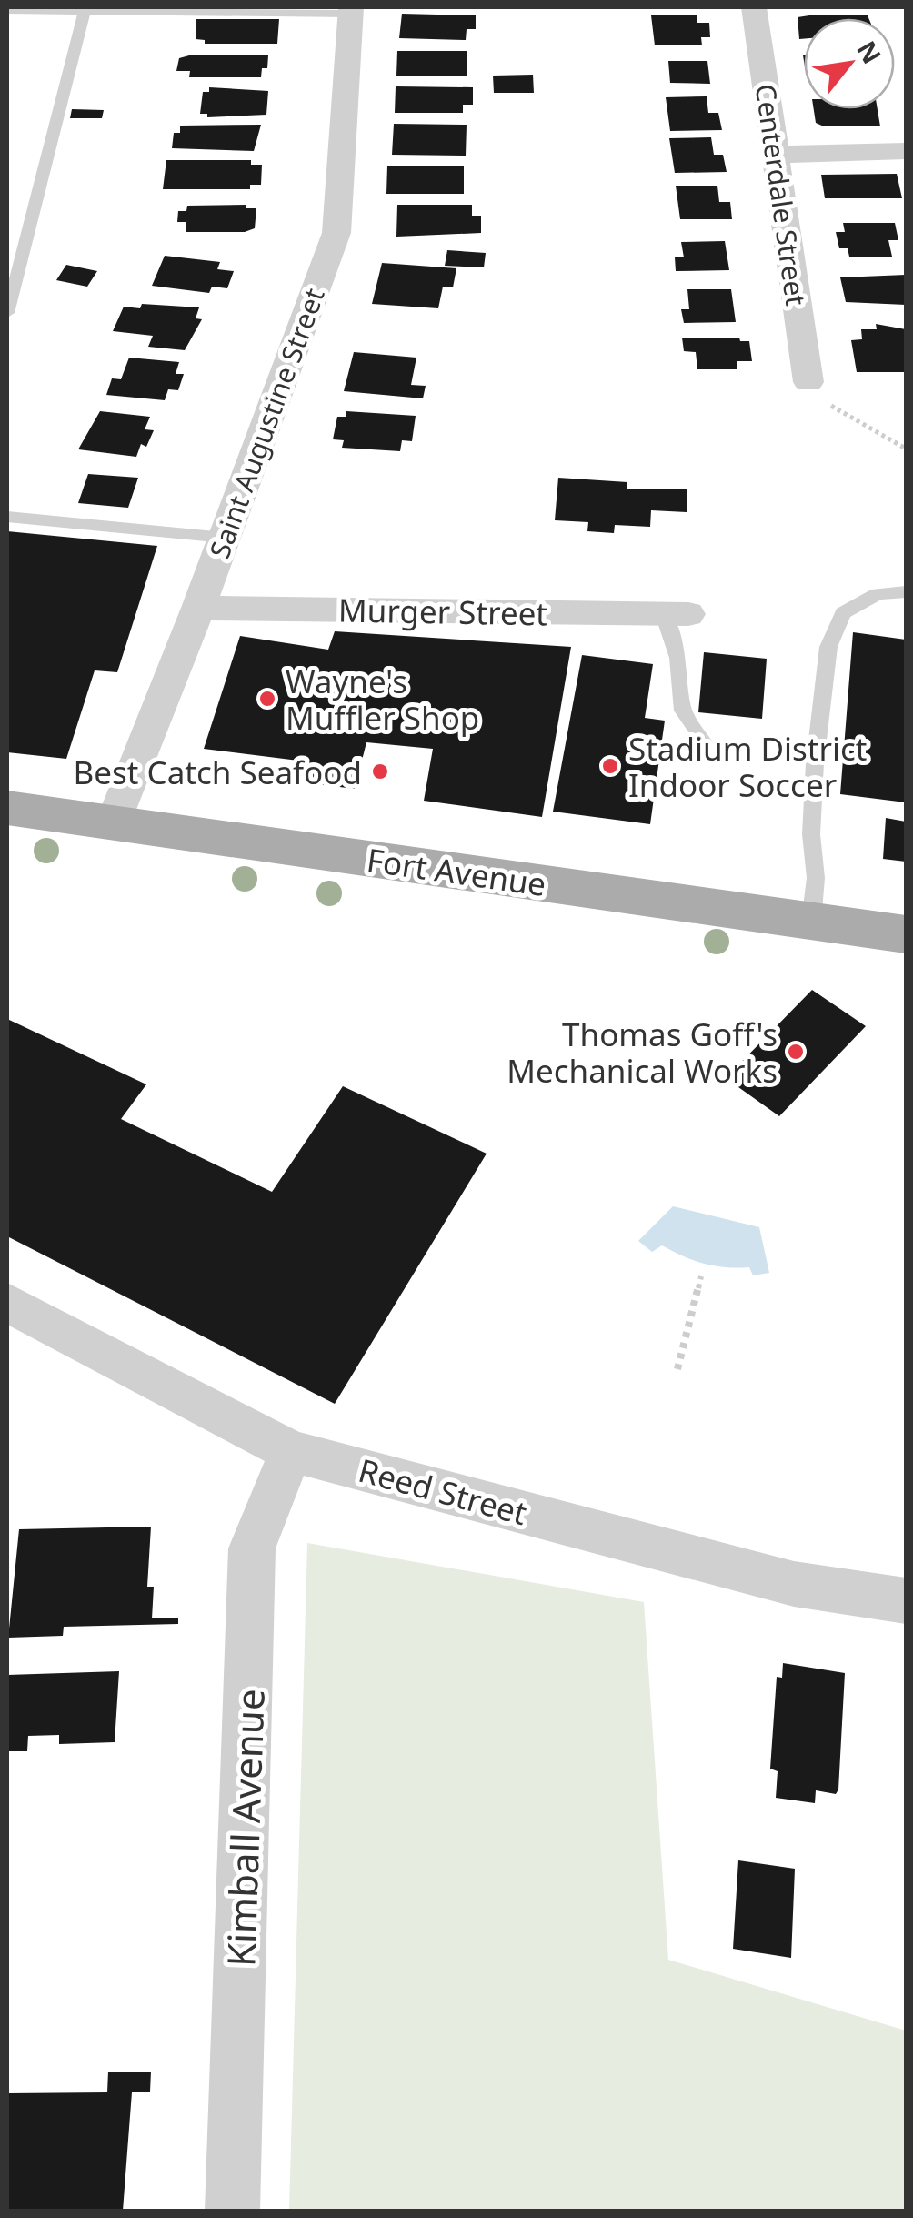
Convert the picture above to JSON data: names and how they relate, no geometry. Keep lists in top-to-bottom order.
{
  "streets": {
    "main road": ["Fort Avenue"],
    "street": [
      "Centerdale Street",
      "Saint Augustine Street",
      "Murger Street",
      "Reed Street",
      "Kimball Avenue"
    ]
  },
  "crossings": [
    ["Saint Augustine Street", "Murger Street"],
    ["Saint Augustine Street", "Fort Avenue"],
    ["Reed Street", "Kimball Avenue"]
  ],
  "places": [
    "Wayne's Muffler Shop",
    "Stadium District Indoor Soccer",
    "Best Catch Seafood",
    "Thomas Goff's Mechanical Works"
  ],
  "north": "top right"
}
